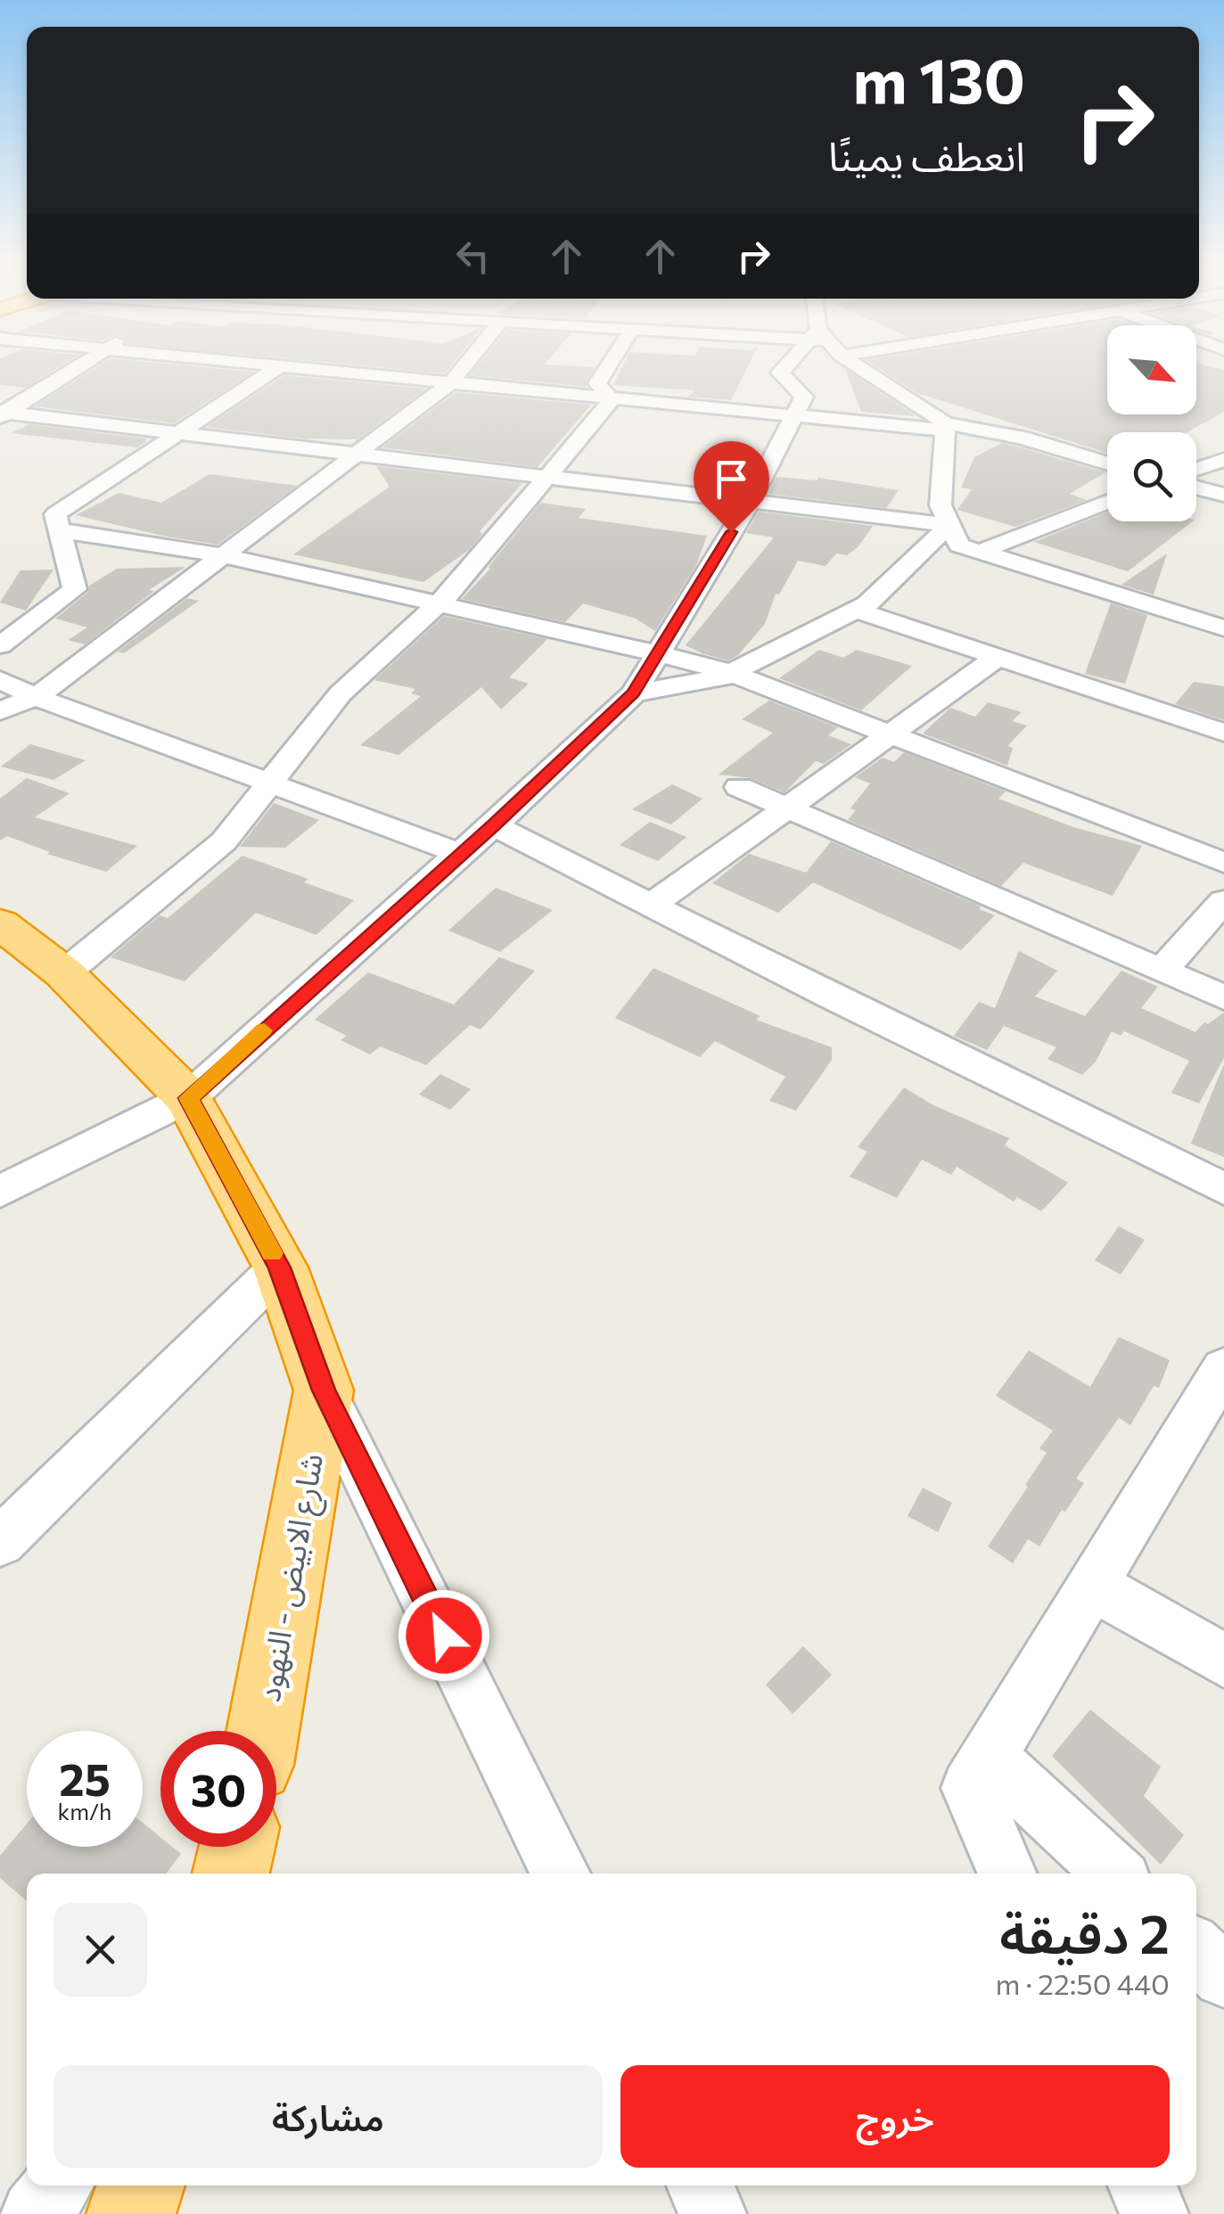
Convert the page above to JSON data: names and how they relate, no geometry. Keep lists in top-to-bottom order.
{
  "streets": {
    "highway": ["شارع الابيض - النهود"]
  },
  "north": "bottom right",
  "page": {
    "turn": ["130 m", "انعطف يمينًا"],
    "speed": "25 km/h",
    "limit": "30",
    "heading": ["2 دقيقة", "440 m · 22:50"],
    "buttons": ["خروج", "مشاركة"]
  }
}
